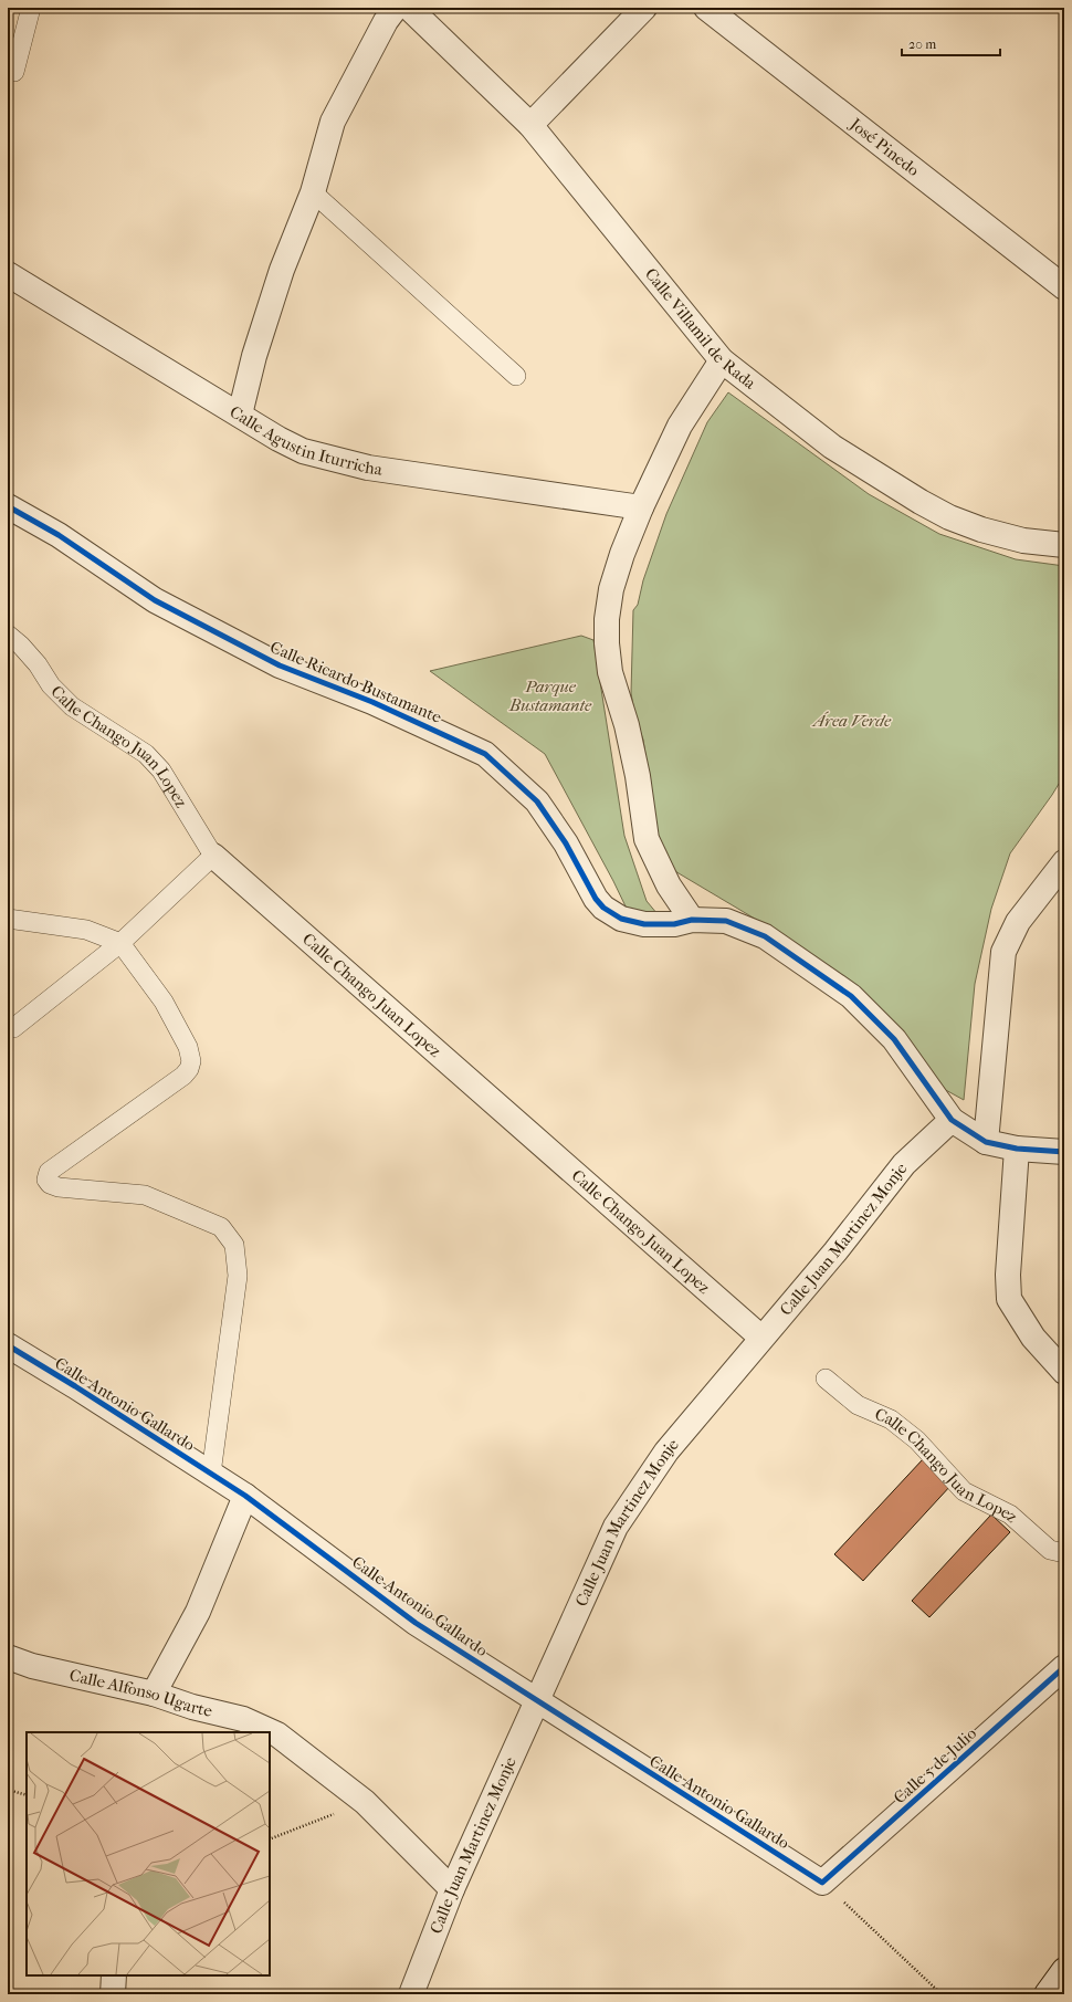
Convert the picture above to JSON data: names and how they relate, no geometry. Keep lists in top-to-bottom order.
{
  "streets": {
    "street": [
      "José Pinedo",
      "Calle Villamil de Rada",
      "Calle Agustin Iturricha",
      "Calle Ricardo Bustamante",
      "Calle Chango Juan Lopez",
      "Calle Juan Martinez Monje",
      "Calle Antonio Gallardo",
      "Calle Alfonso Ugarte",
      "Calle 5 de Julio"
    ]
  },
  "crossings": [
    ["Calle Ricardo Bustamante", "Calle Juan Martinez Monje"],
    ["Calle Chango Juan Lopez", "Calle Juan Martinez Monje"],
    ["Calle Juan Martinez Monje", "Calle Antonio Gallardo"],
    ["Calle Juan Martinez Monje", "Calle Alfonso Ugarte"],
    ["Calle Antonio Gallardo", "Calle 5 de Julio"]
  ],
  "parks": ["Parque Bustamante", "Área Verde"],
  "scale_bar": "20 m"
}
